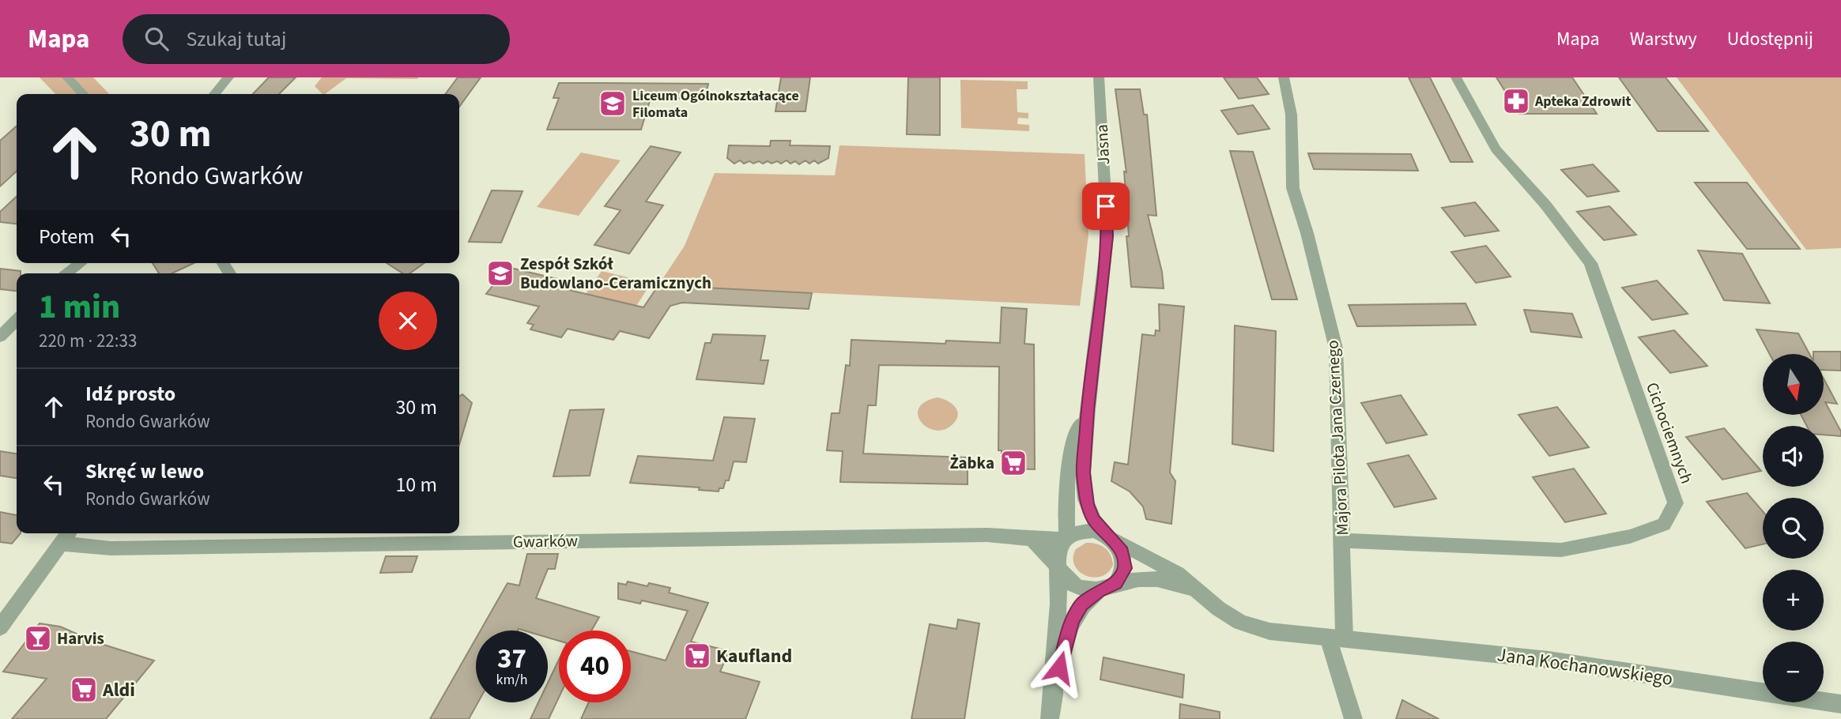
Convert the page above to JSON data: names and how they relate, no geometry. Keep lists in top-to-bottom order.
{
  "streets": {
    "street": [
      "Jasna",
      "Cichociemnych",
      "Majora Pilota Jana Czernego",
      "Gwarków",
      "Jana Kochanowskiego"
    ]
  },
  "crossings": [
    ["Jasna", "Gwarków"],
    ["Jasna", "Jana Kochanowskiego"],
    ["Cichociemnych", "Majora Pilota Jana Czernego"],
    ["Majora Pilota Jana Czernego", "Jana Kochanowskiego"],
    ["Gwarków", "Jana Kochanowskiego"]
  ],
  "places": {
    "pharmacy": ["Apteka Zdrowit"],
    "school or university": ["Liceum Ogólnokształacące Filomata", "Zespół Szkół Budowlano-Ceramicznych"],
    "supermarket": ["Żabka", "Kaufland", "Aldi"],
    "bar": ["Harvis"]
  },
  "north": "bottom",
  "page": {
    "header": "Mapa",
    "search": "Szukaj tutaj",
    "nav": ["Mapa", "Warstwy", "Udostępnij"],
    "turn": ["30 m", "Rondo Gwarków"],
    "then": "Potem",
    "heading": ["1 min", "220 m · 22:33"],
    "map_buttons": ["+", "−"],
    "list": [
      {
        "name": "Idź prosto",
        "note": "Rondo Gwarków",
        "value": "30 m"
      },
      {
        "name": "Skręć w lewo",
        "note": "Rondo Gwarków",
        "value": "10 m"
      }
    ],
    "speed": "37 km/h",
    "limit": "40"
  }
}
